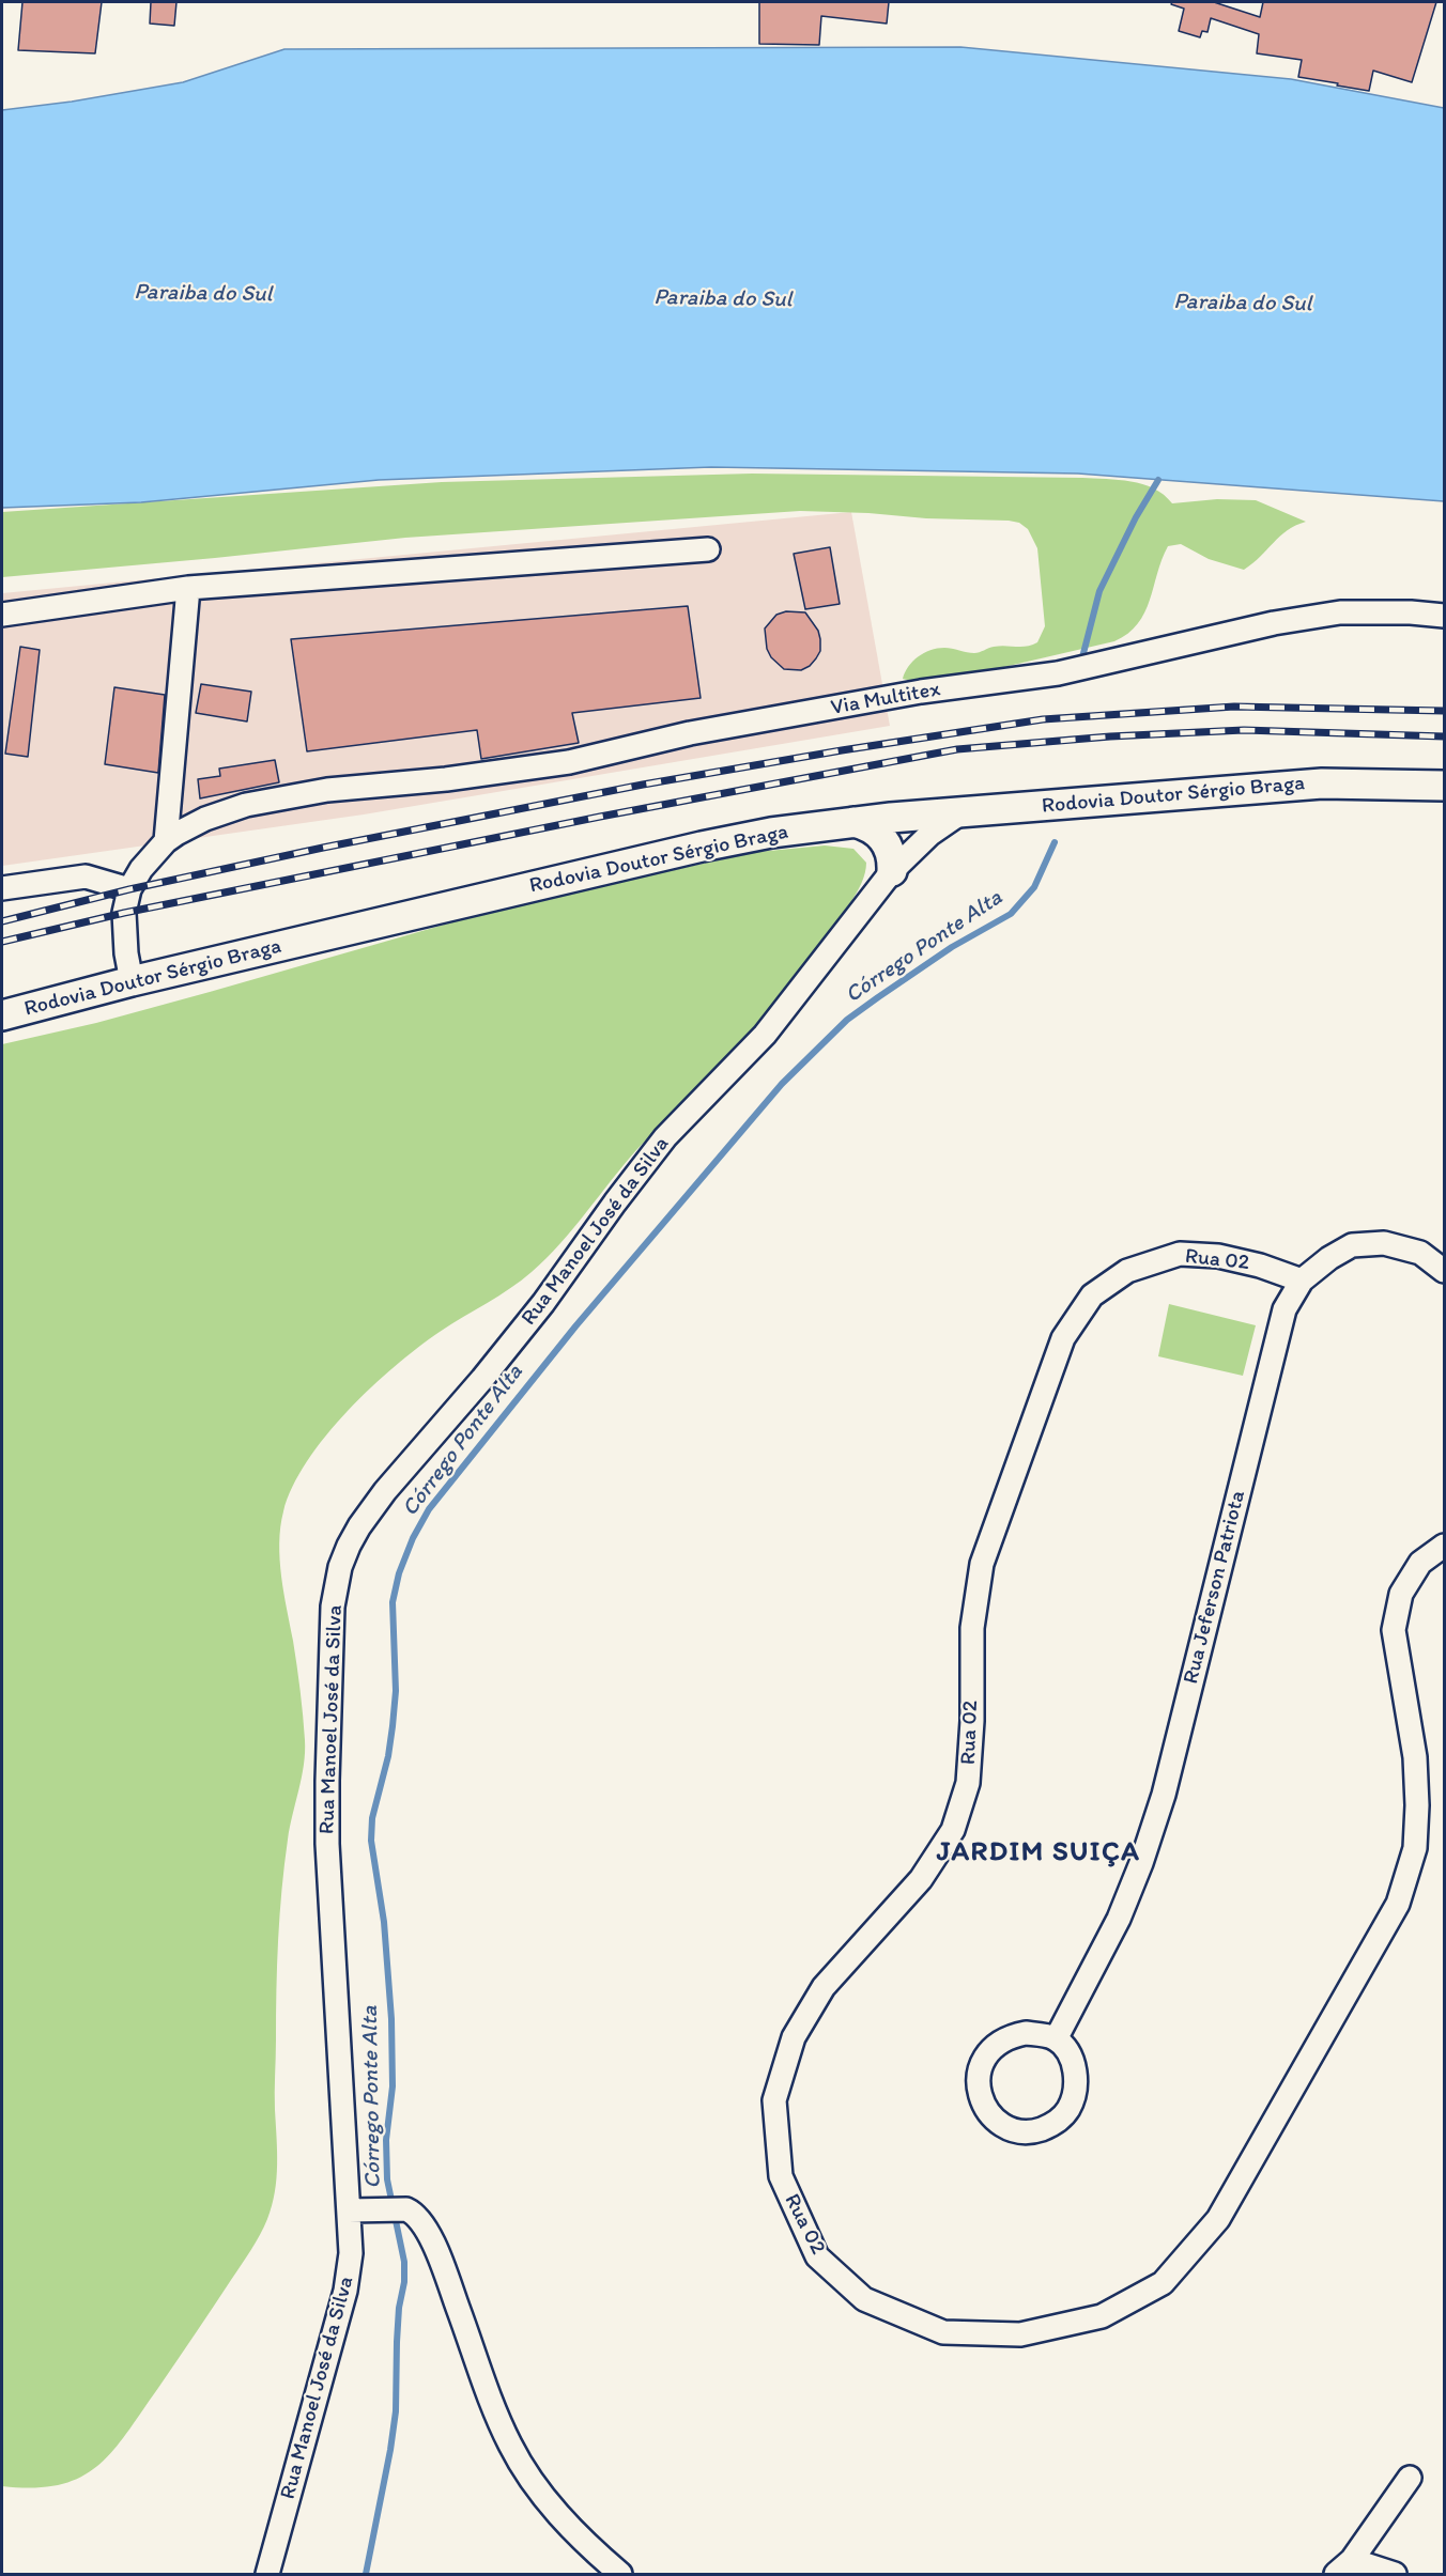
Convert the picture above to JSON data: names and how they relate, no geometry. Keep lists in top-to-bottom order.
{
  "streets": {
    "main road": ["Rodovia Doutor Sérgio Braga"],
    "street": [
      "Via Multitex",
      "Rua Manoel José da Silva",
      "Rua 02",
      "Rua Jeferson Patriota"
    ]
  },
  "crossings": [
    ["Rodovia Doutor Sérgio Braga", "Rua Manoel José da Silva"],
    ["Rua 02", "Rua Jeferson Patriota"]
  ],
  "districts": ["JARDIM SUIÇA"],
  "water": ["Paraiba do Sul", "Córrego Ponte Alta"]
}
